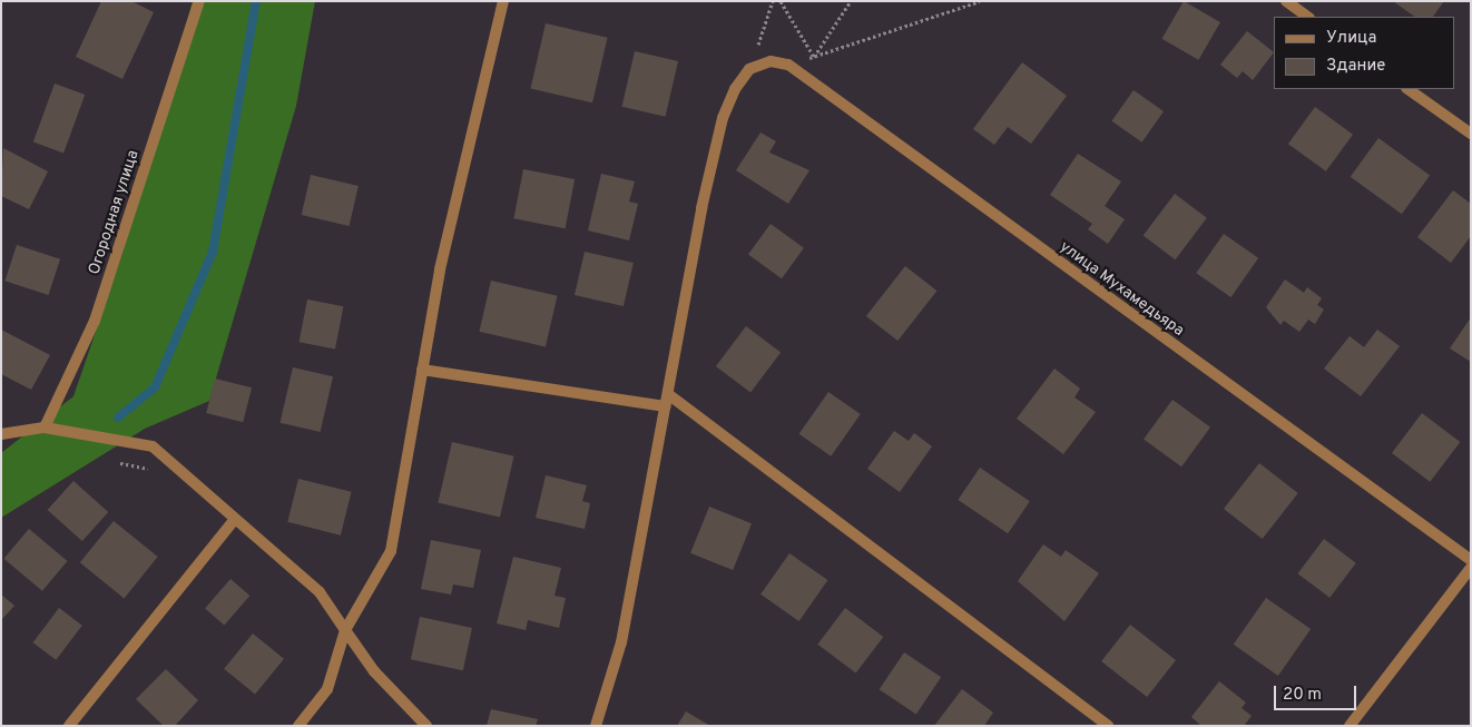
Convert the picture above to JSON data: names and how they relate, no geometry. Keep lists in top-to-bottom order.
{
  "streets": {
    "street": ["Огородная улица", "улица Мухамедьяра"]
  },
  "legend": ["Улица", "Здание"],
  "scale_bar": "20 m"
}
